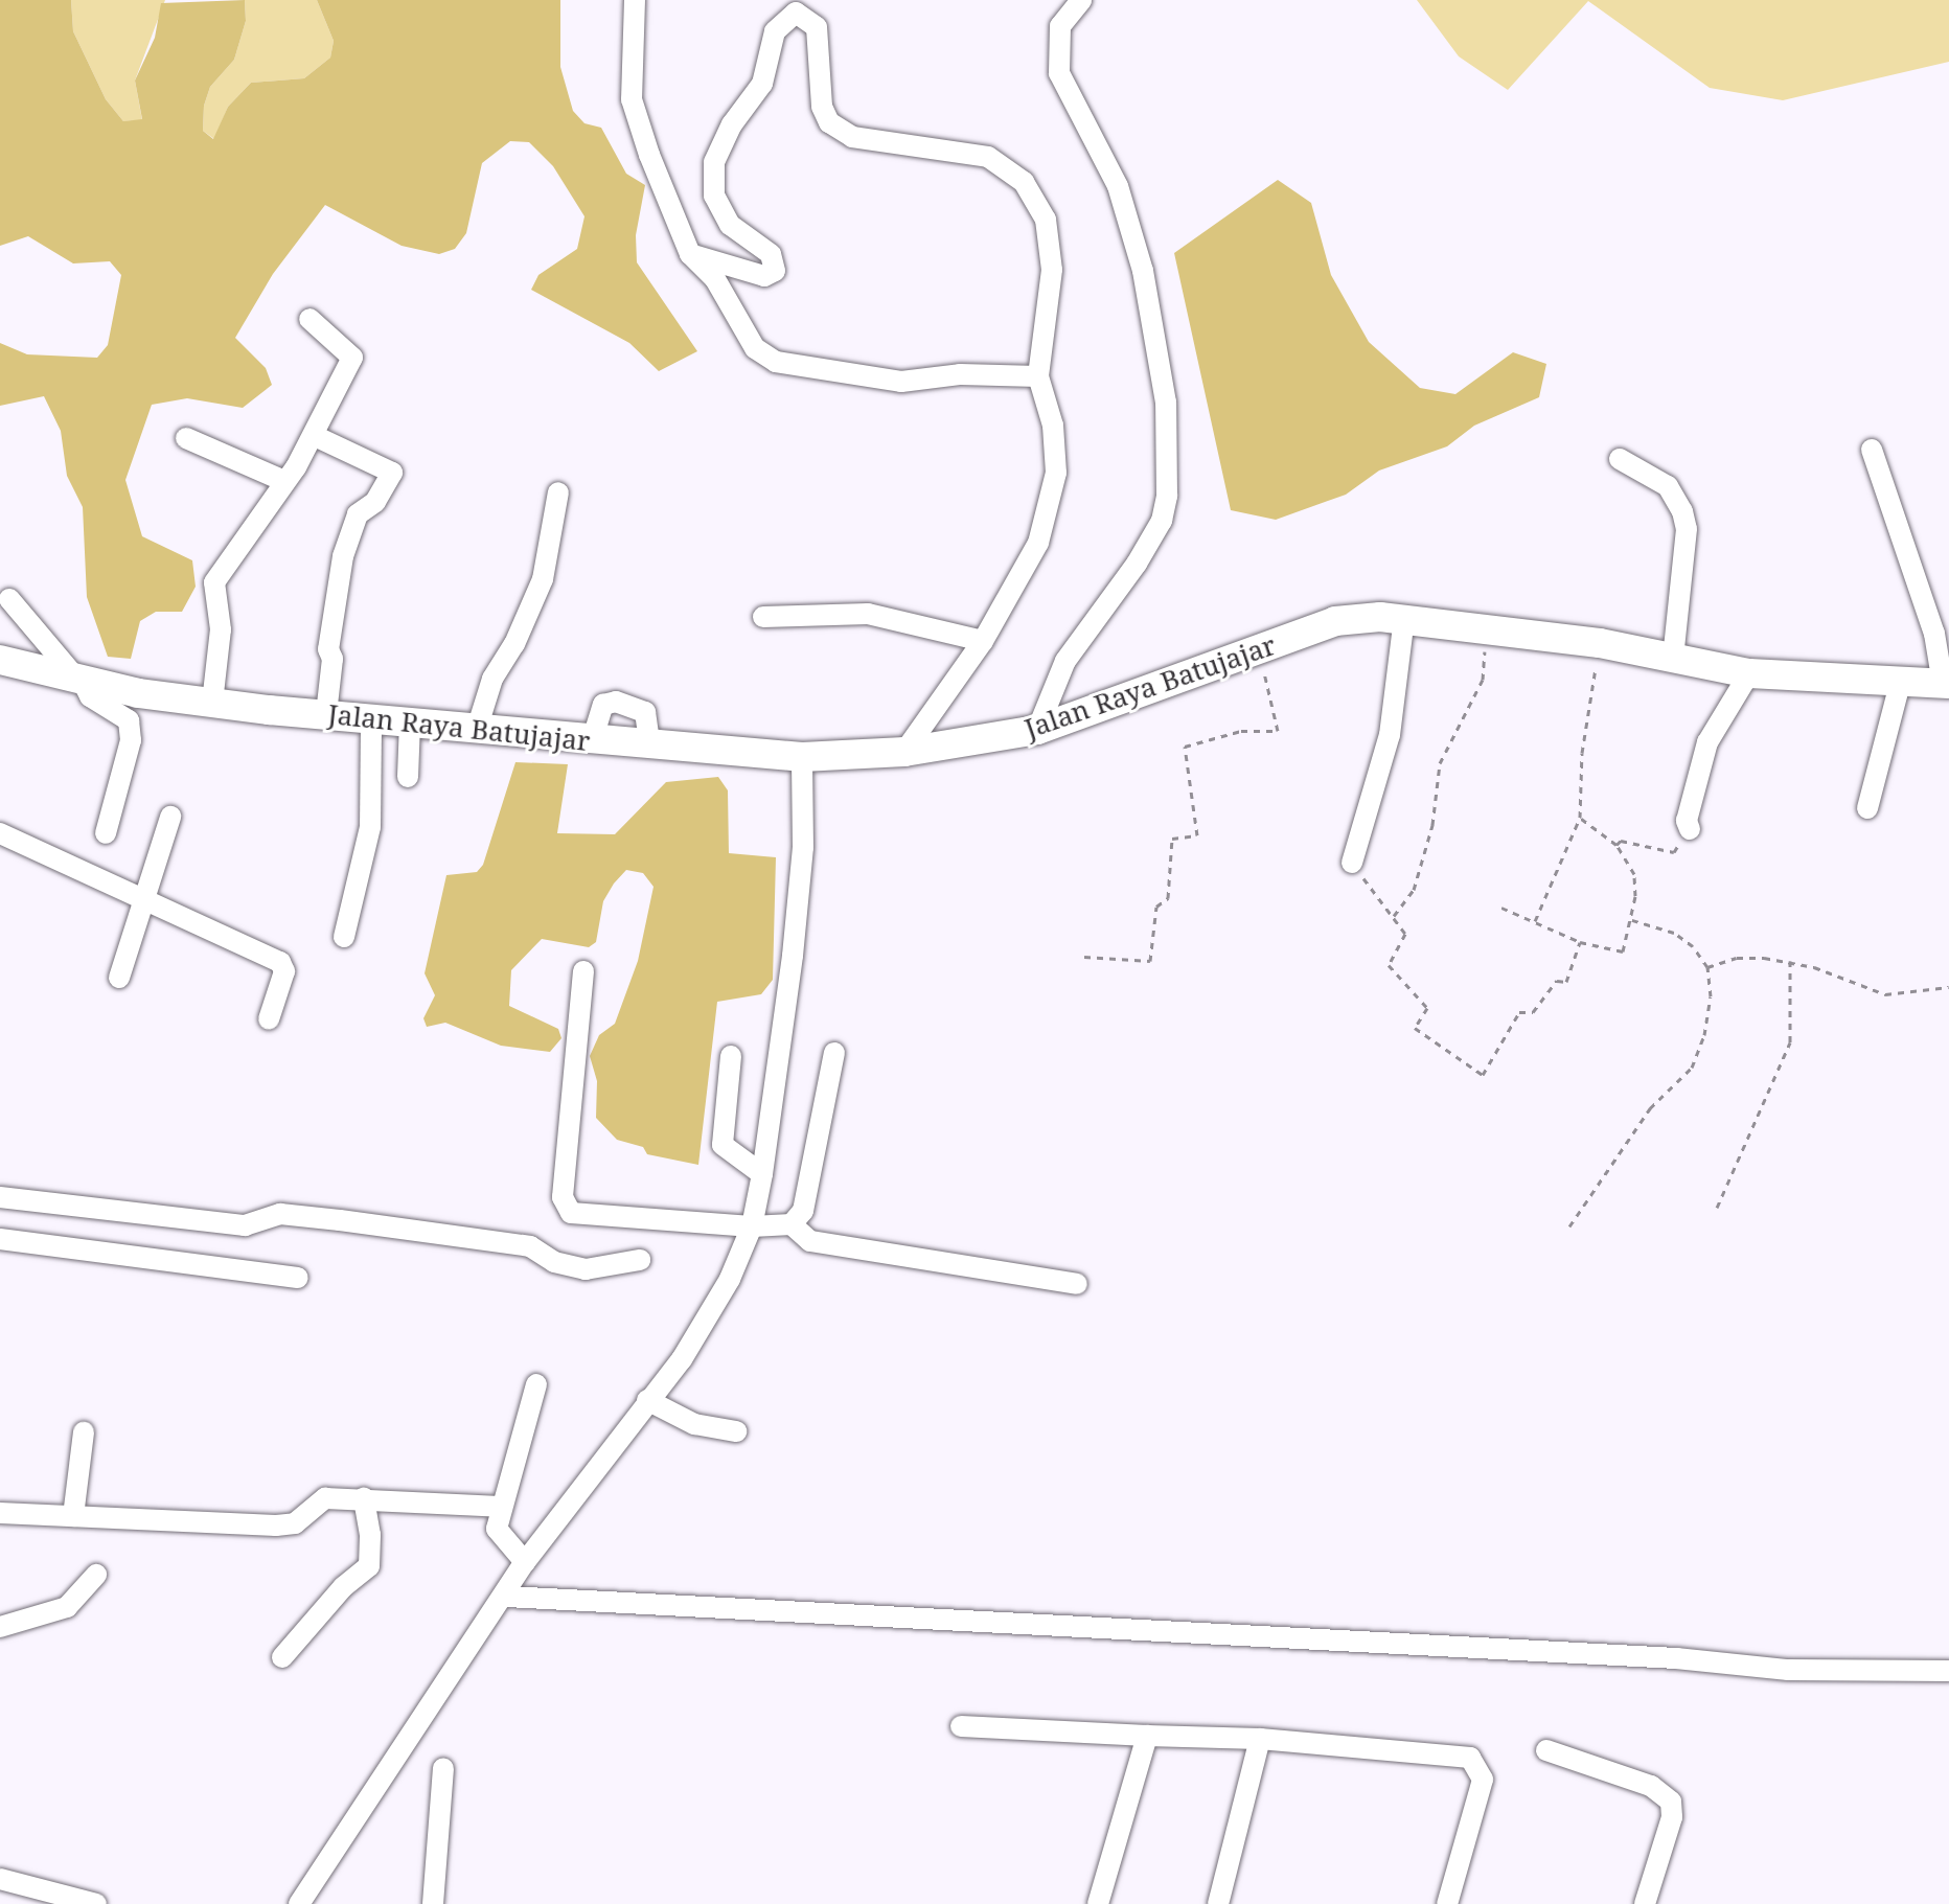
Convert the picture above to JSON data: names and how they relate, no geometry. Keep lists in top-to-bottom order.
{
  "streets": {
    "highway": ["Jalan Raya Batujajar"]
  }
}
